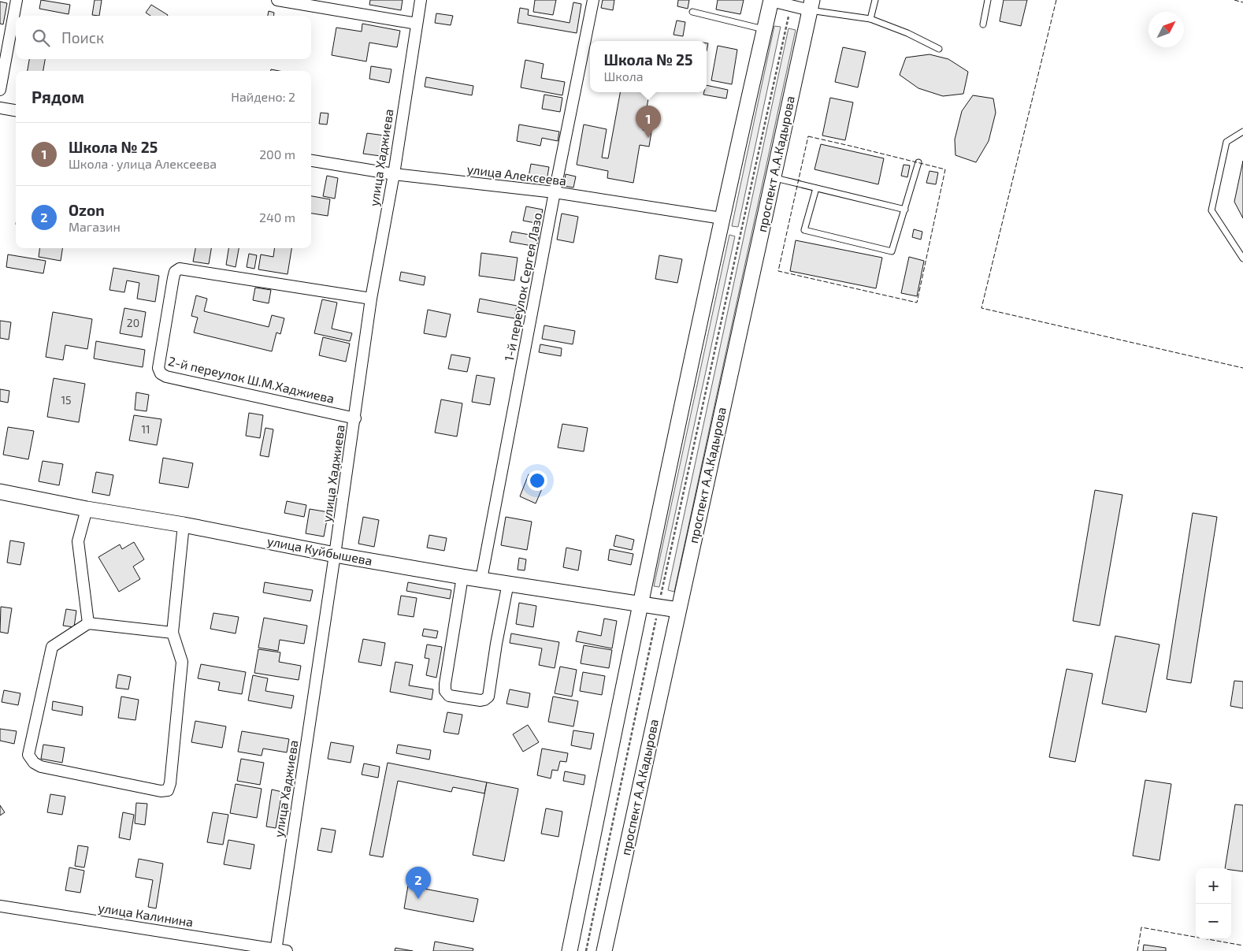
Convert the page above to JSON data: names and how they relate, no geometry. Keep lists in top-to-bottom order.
{
  "streets": {
    "street": [
      "улица Хаджиева",
      "проспект А.А.Кадырова",
      "улица Алексеева",
      "1-й переулок Сергея Лазо",
      "2-й переулок Ш.М.Хаджиева",
      "улица Куйбышева",
      "улица Калинина"
    ]
  },
  "crossings": [
    ["улица Хаджиева", "улица Алексеева"],
    ["улица Хаджиева", "2-й переулок Ш.М.Хаджиева"],
    ["улица Хаджиева", "улица Куйбышева"],
    ["улица Хаджиева", "улица Калинина"],
    ["проспект А.А.Кадырова", "улица Куйбышева"],
    ["улица Алексеева", "1-й переулок Сергея Лазо"],
    ["1-й переулок Сергея Лазо", "улица Куйбышева"]
  ],
  "house_numbers": ["20", "15", "11"],
  "north": "top right",
  "page": {
    "search": "Поиск",
    "popup": ["Школа № 25", "Школа"],
    "heading": ["Рядом", "Найдено: 2"],
    "pins": ["1", "2"],
    "list": [
      {
        "mark": "1",
        "name": "Школа № 25",
        "note": "Школа · улица Алексеева",
        "value": "200 m"
      },
      {
        "mark": "2",
        "name": "Ozon",
        "note": "Магазин",
        "value": "240 m"
      }
    ],
    "map_buttons": ["+", "−"]
  }
}
